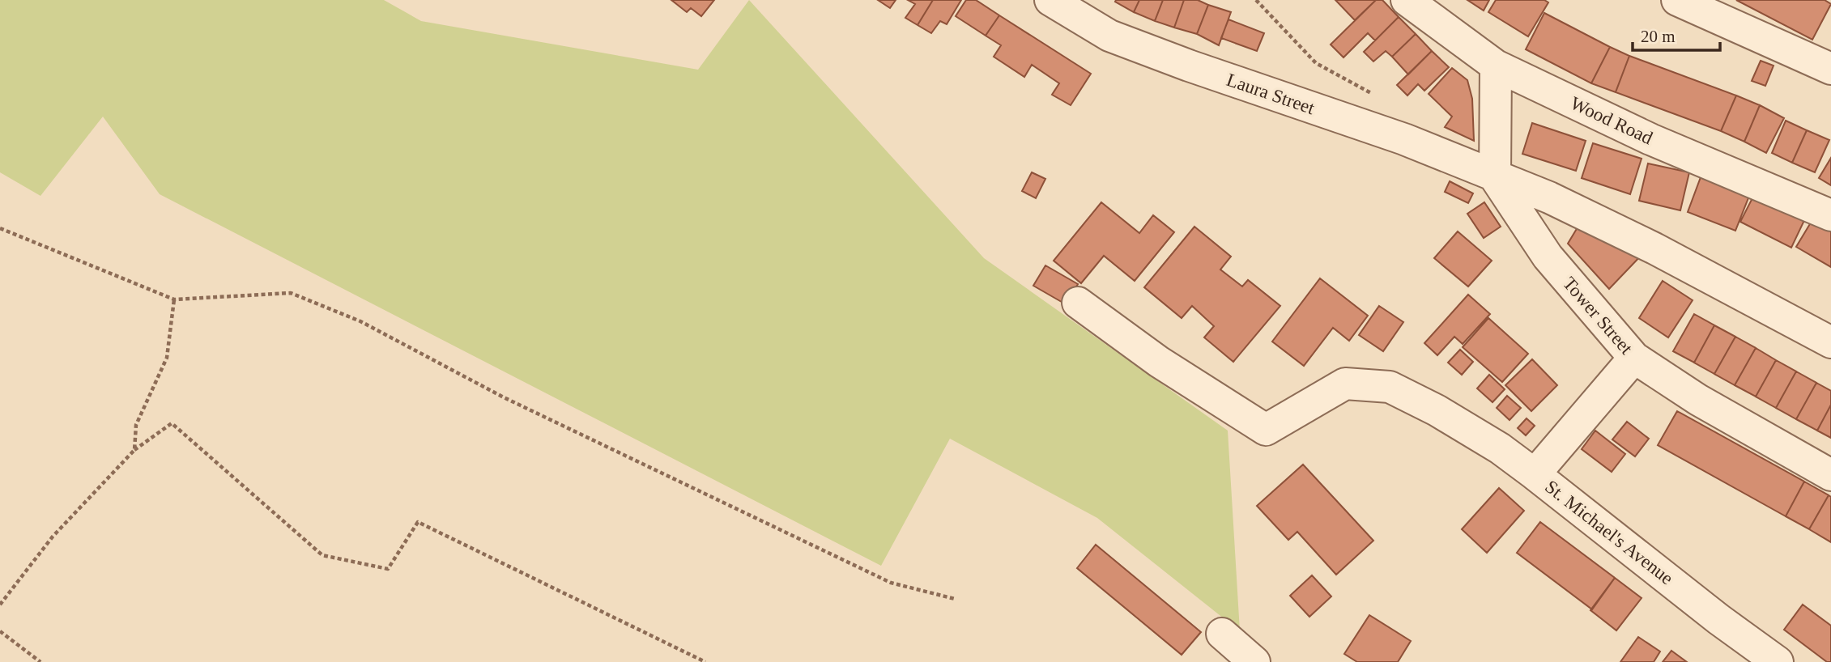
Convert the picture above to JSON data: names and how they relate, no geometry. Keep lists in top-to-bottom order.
{
  "streets": {
    "street": [
      "Laura Street",
      "Wood Road",
      "Tower Street",
      "St. Michael's Avenue"
    ]
  },
  "crossings": [
    ["Laura Street", "Tower Street"],
    ["Tower Street", "St. Michael's Avenue"]
  ],
  "scale_bar": "20 m"
}
